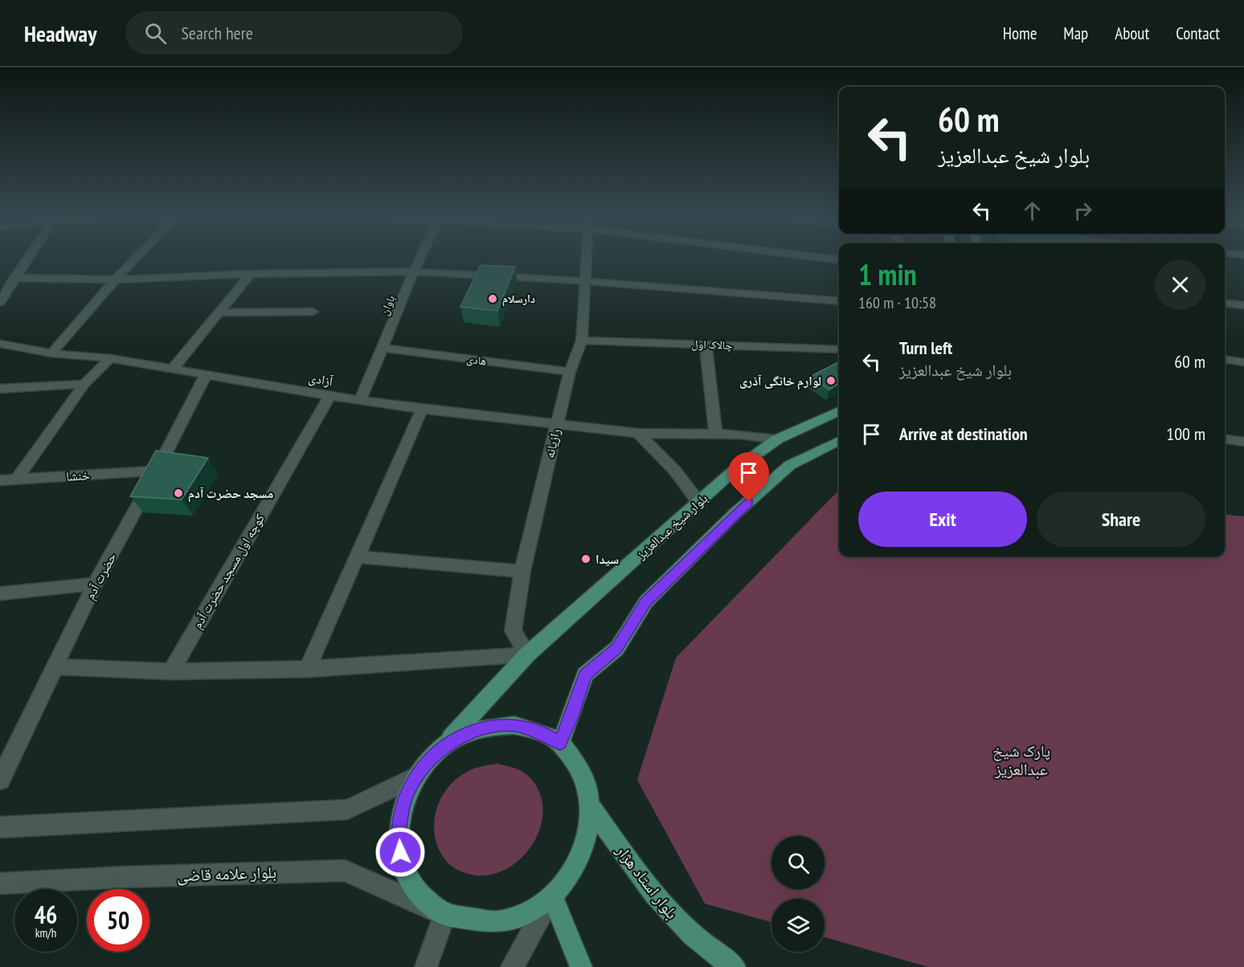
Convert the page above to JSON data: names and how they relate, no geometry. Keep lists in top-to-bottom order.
{
  "streets": {
    "main road": ["بلوار شیخ عبدالعزیز", "بلوار استاد هژار"],
    "street": [
      "باوان",
      "چالاک اول",
      "هادی",
      "آزادی",
      "رازیانه",
      "خنشا",
      "کوچه اول مسجد حضرت آدم",
      "حضرت آدم",
      "بلوار علامه قاضی"
    ]
  },
  "crossings": [
    ["باوان", "هادی"],
    ["باوان", "آزادی"],
    ["چالاک اول", "رازیانه"],
    ["هادی", "رازیانه"],
    ["آزادی", "رازیانه"],
    ["آزادی", "بلوار شیخ عبدالعزیز"],
    ["آزادی", "کوچه اول مسجد حضرت آدم"],
    ["آزادی", "حضرت آدم"],
    ["رازیانه", "بلوار شیخ عبدالعزیز"],
    ["خنشا", "حضرت آدم"]
  ],
  "parks": ["پارک شیخ عبدالعزیز"],
  "places": [
    "دارسلام",
    "لوارم خانگی آذری",
    "مسجد حضرت آدم",
    "سیدا"
  ],
  "page": {
    "header": "Headway",
    "search": "Search here",
    "nav": [
      "Home",
      "Map",
      "About",
      "Contact"
    ],
    "turn": ["60 m", "بلوار شیخ عبدالعزیز"],
    "heading": ["1 min", "160 m · 10:58"],
    "list": [
      {
        "name": "Turn left",
        "note": "بلوار شیخ عبدالعزیز",
        "value": "60 m"
      },
      {
        "name": "Arrive at destination",
        "value": "100 m"
      }
    ],
    "buttons": ["Exit", "Share"],
    "speed": "46 km/h",
    "limit": "50"
  }
}
